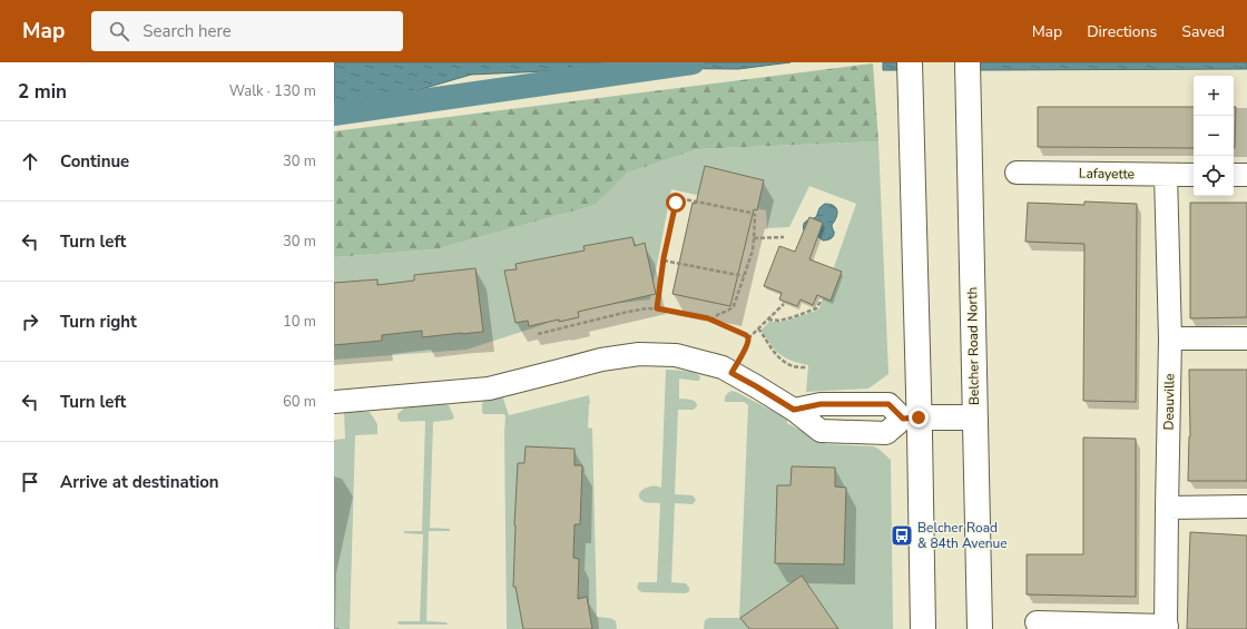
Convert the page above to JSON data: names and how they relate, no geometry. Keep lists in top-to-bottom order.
{
  "streets": {
    "main road": ["Belcher Road North"],
    "street": ["Lafayette", "Deauville"]
  },
  "crossings": [
    ["Lafayette", "Deauville"]
  ],
  "places": {
    "bus stop": ["Belcher Road & 84th Avenue"]
  },
  "page": {
    "header": "Map",
    "search": "Search here",
    "nav": ["Map", "Directions", "Saved"],
    "heading": ["2 min", "Walk · 130 m"],
    "map_buttons": ["+", "−"],
    "list": [
      ["Continue", "30 m"],
      ["Turn left", "30 m"],
      ["Turn right", "10 m"],
      ["Turn left", "60 m"],
      "Arrive at destination"
    ]
  }
}
